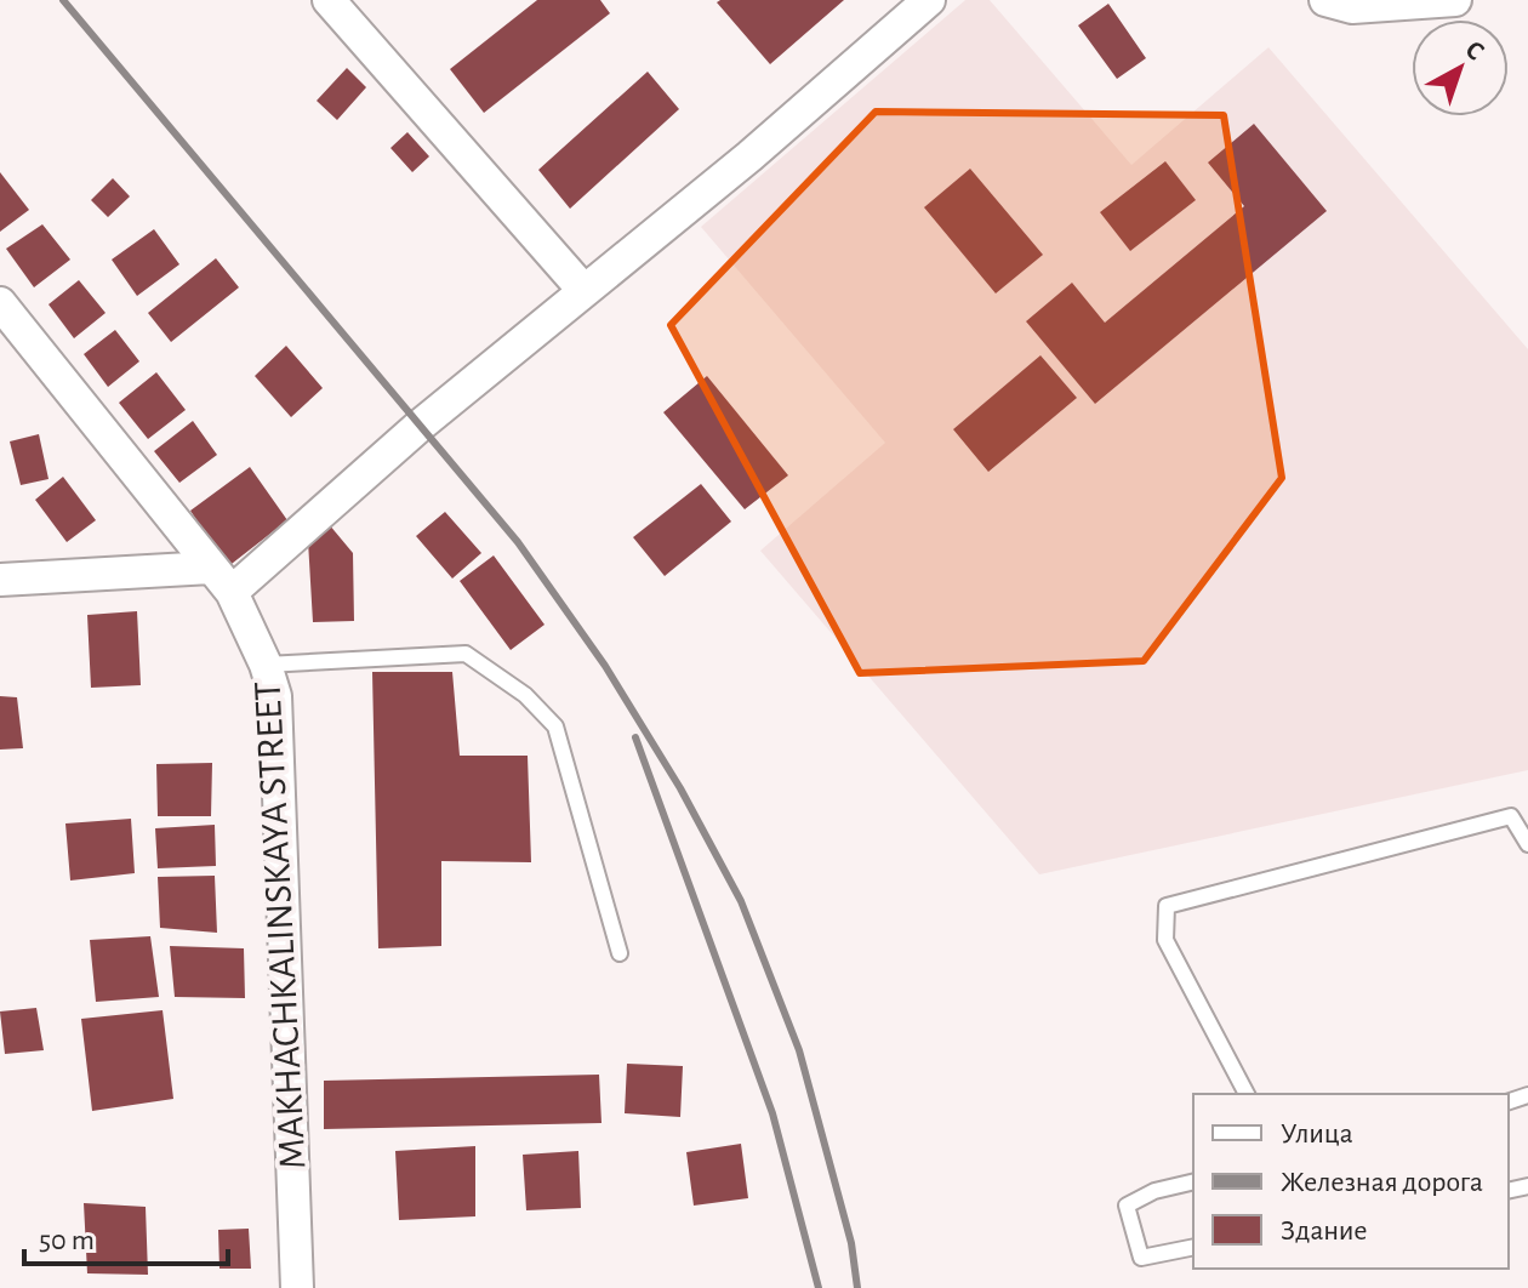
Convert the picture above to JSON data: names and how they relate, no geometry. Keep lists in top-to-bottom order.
{
  "streets": {
    "street": ["MAKHACHKALINSKAYA STREET"]
  },
  "legend": ["Улица", "Железная дорога", "Здание"],
  "scale_bar": "50 m",
  "north": "top right"
}
